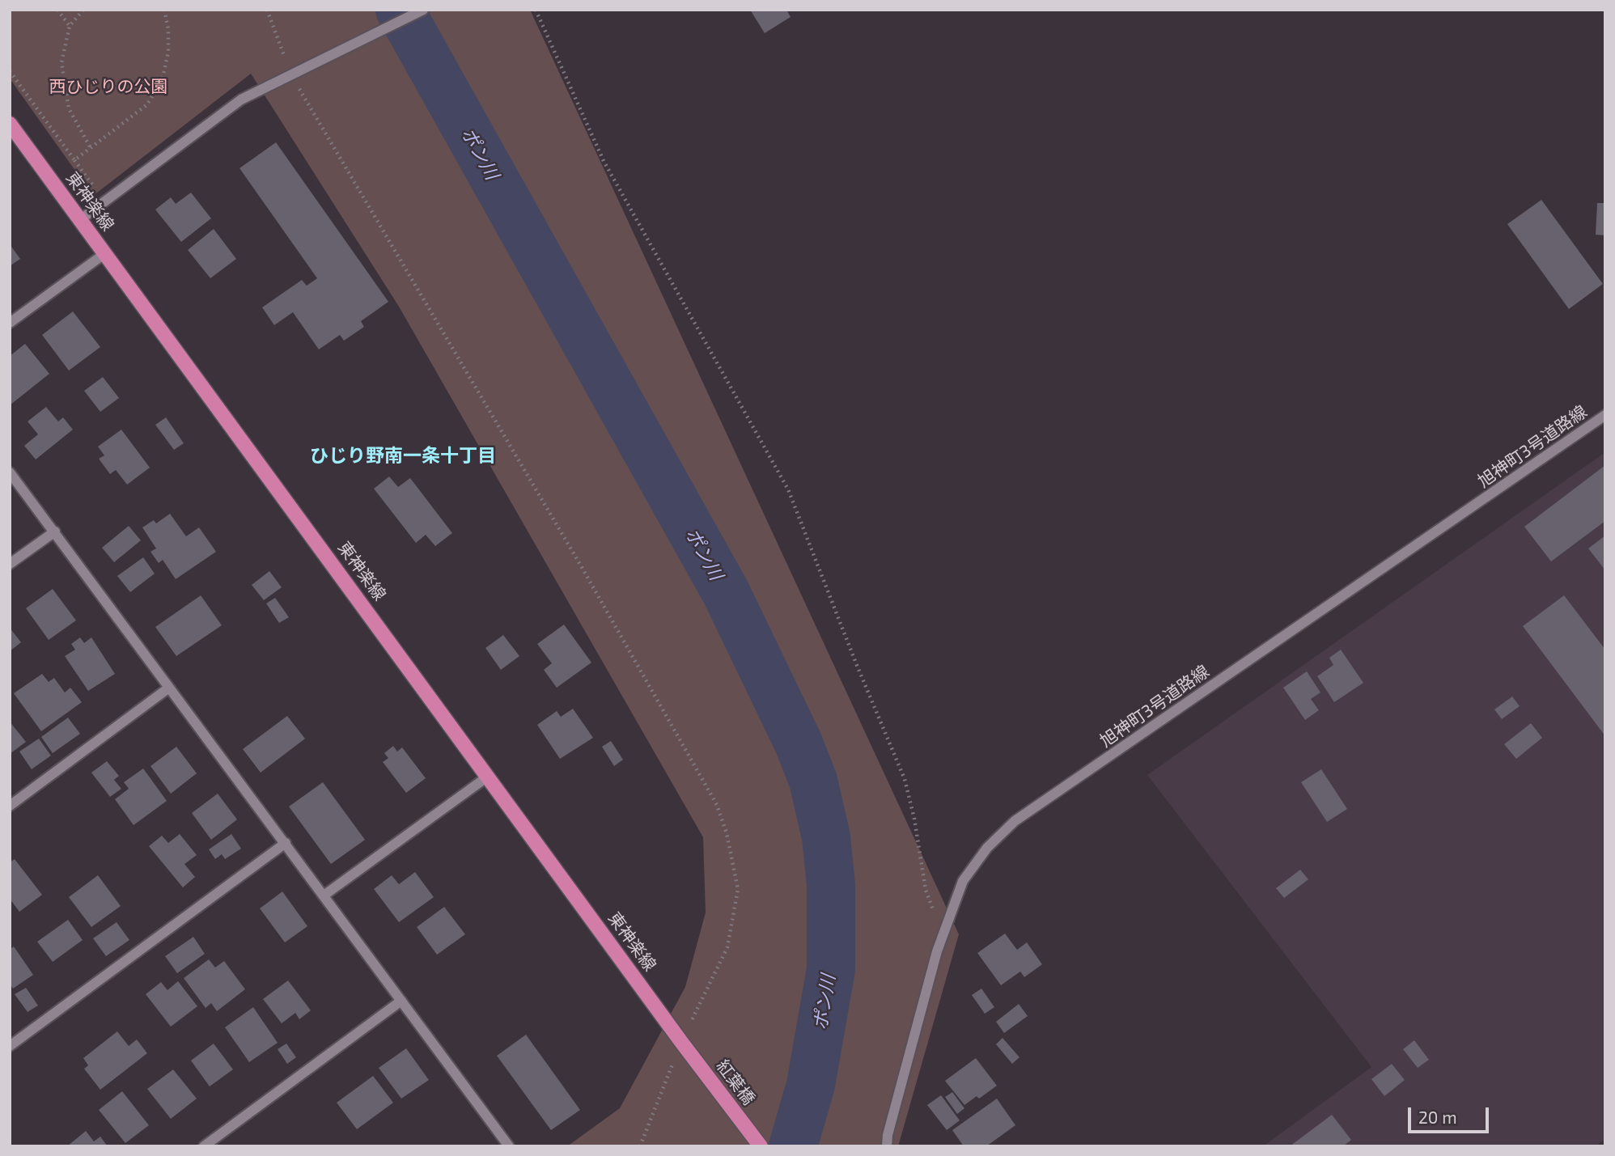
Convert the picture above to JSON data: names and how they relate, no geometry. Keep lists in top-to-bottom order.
{
  "streets": {
    "main road": ["東神楽線", "紅葉橋"],
    "street": ["旭神町3号道路線"]
  },
  "crossings": [
    ["東神楽線", "紅葉橋"]
  ],
  "districts": ["ひじり野南一条十丁目"],
  "water": ["ポン川"],
  "parks": ["西ひじりの公園"],
  "scale_bar": "20 m"
}
